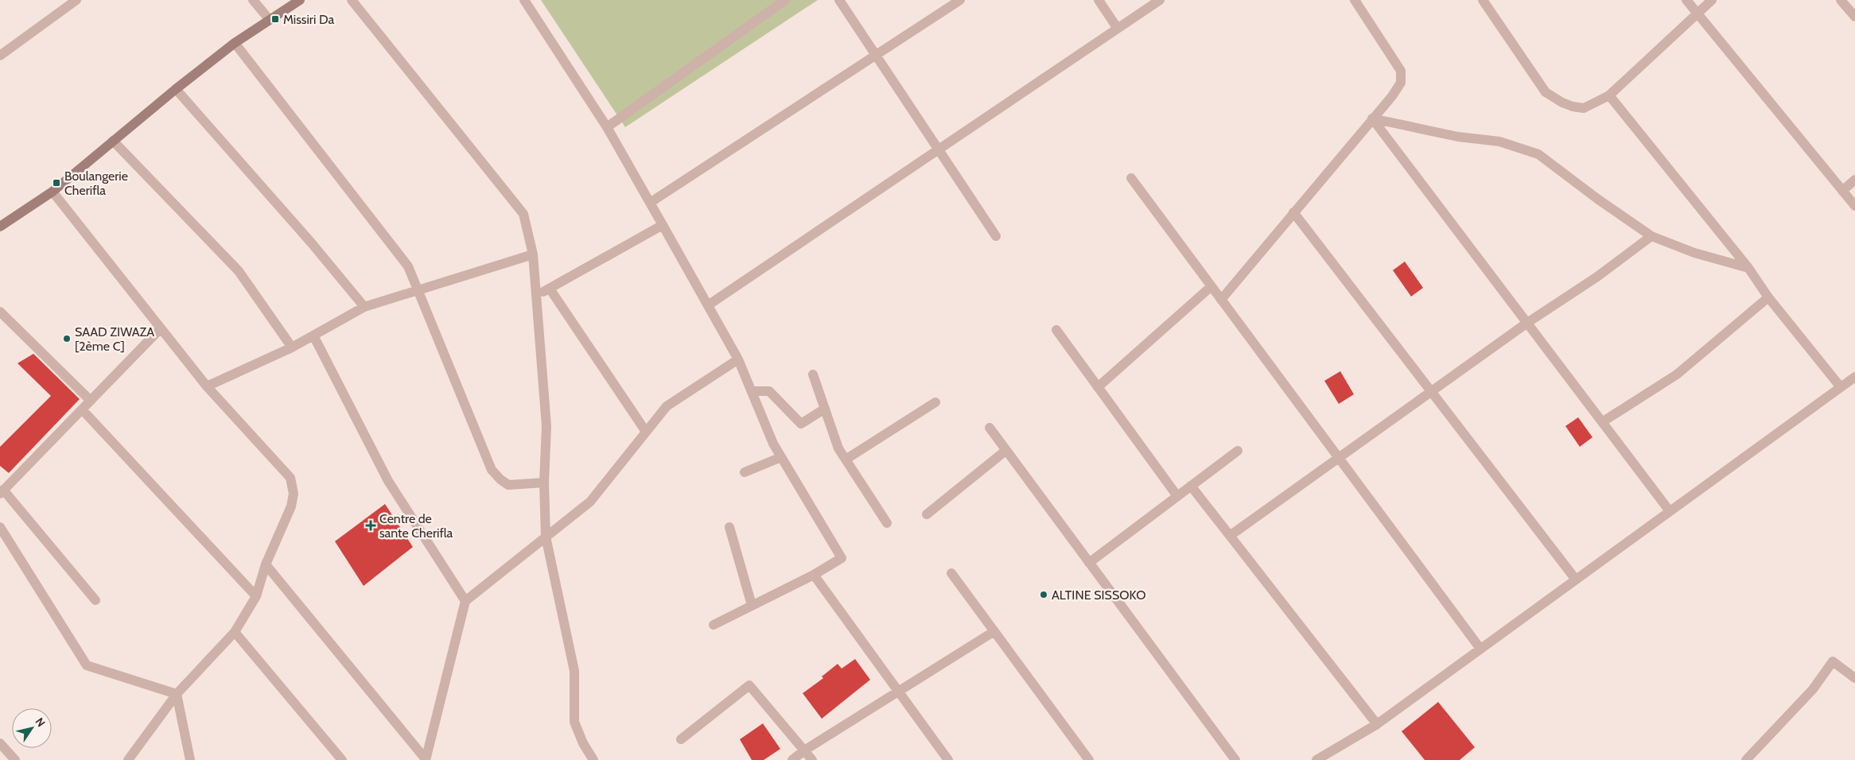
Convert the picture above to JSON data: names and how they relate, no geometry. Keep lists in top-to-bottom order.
{
  "places": {
    "transit": ["Missiri Da", "Boulangerie Cherifla"],
    "other": ["SAAD ZIWAZA [2ème C]", "ALTINE SISSOKO"],
    "health": ["Centre de sante Cherifla"]
  },
  "north": "top right"
}
